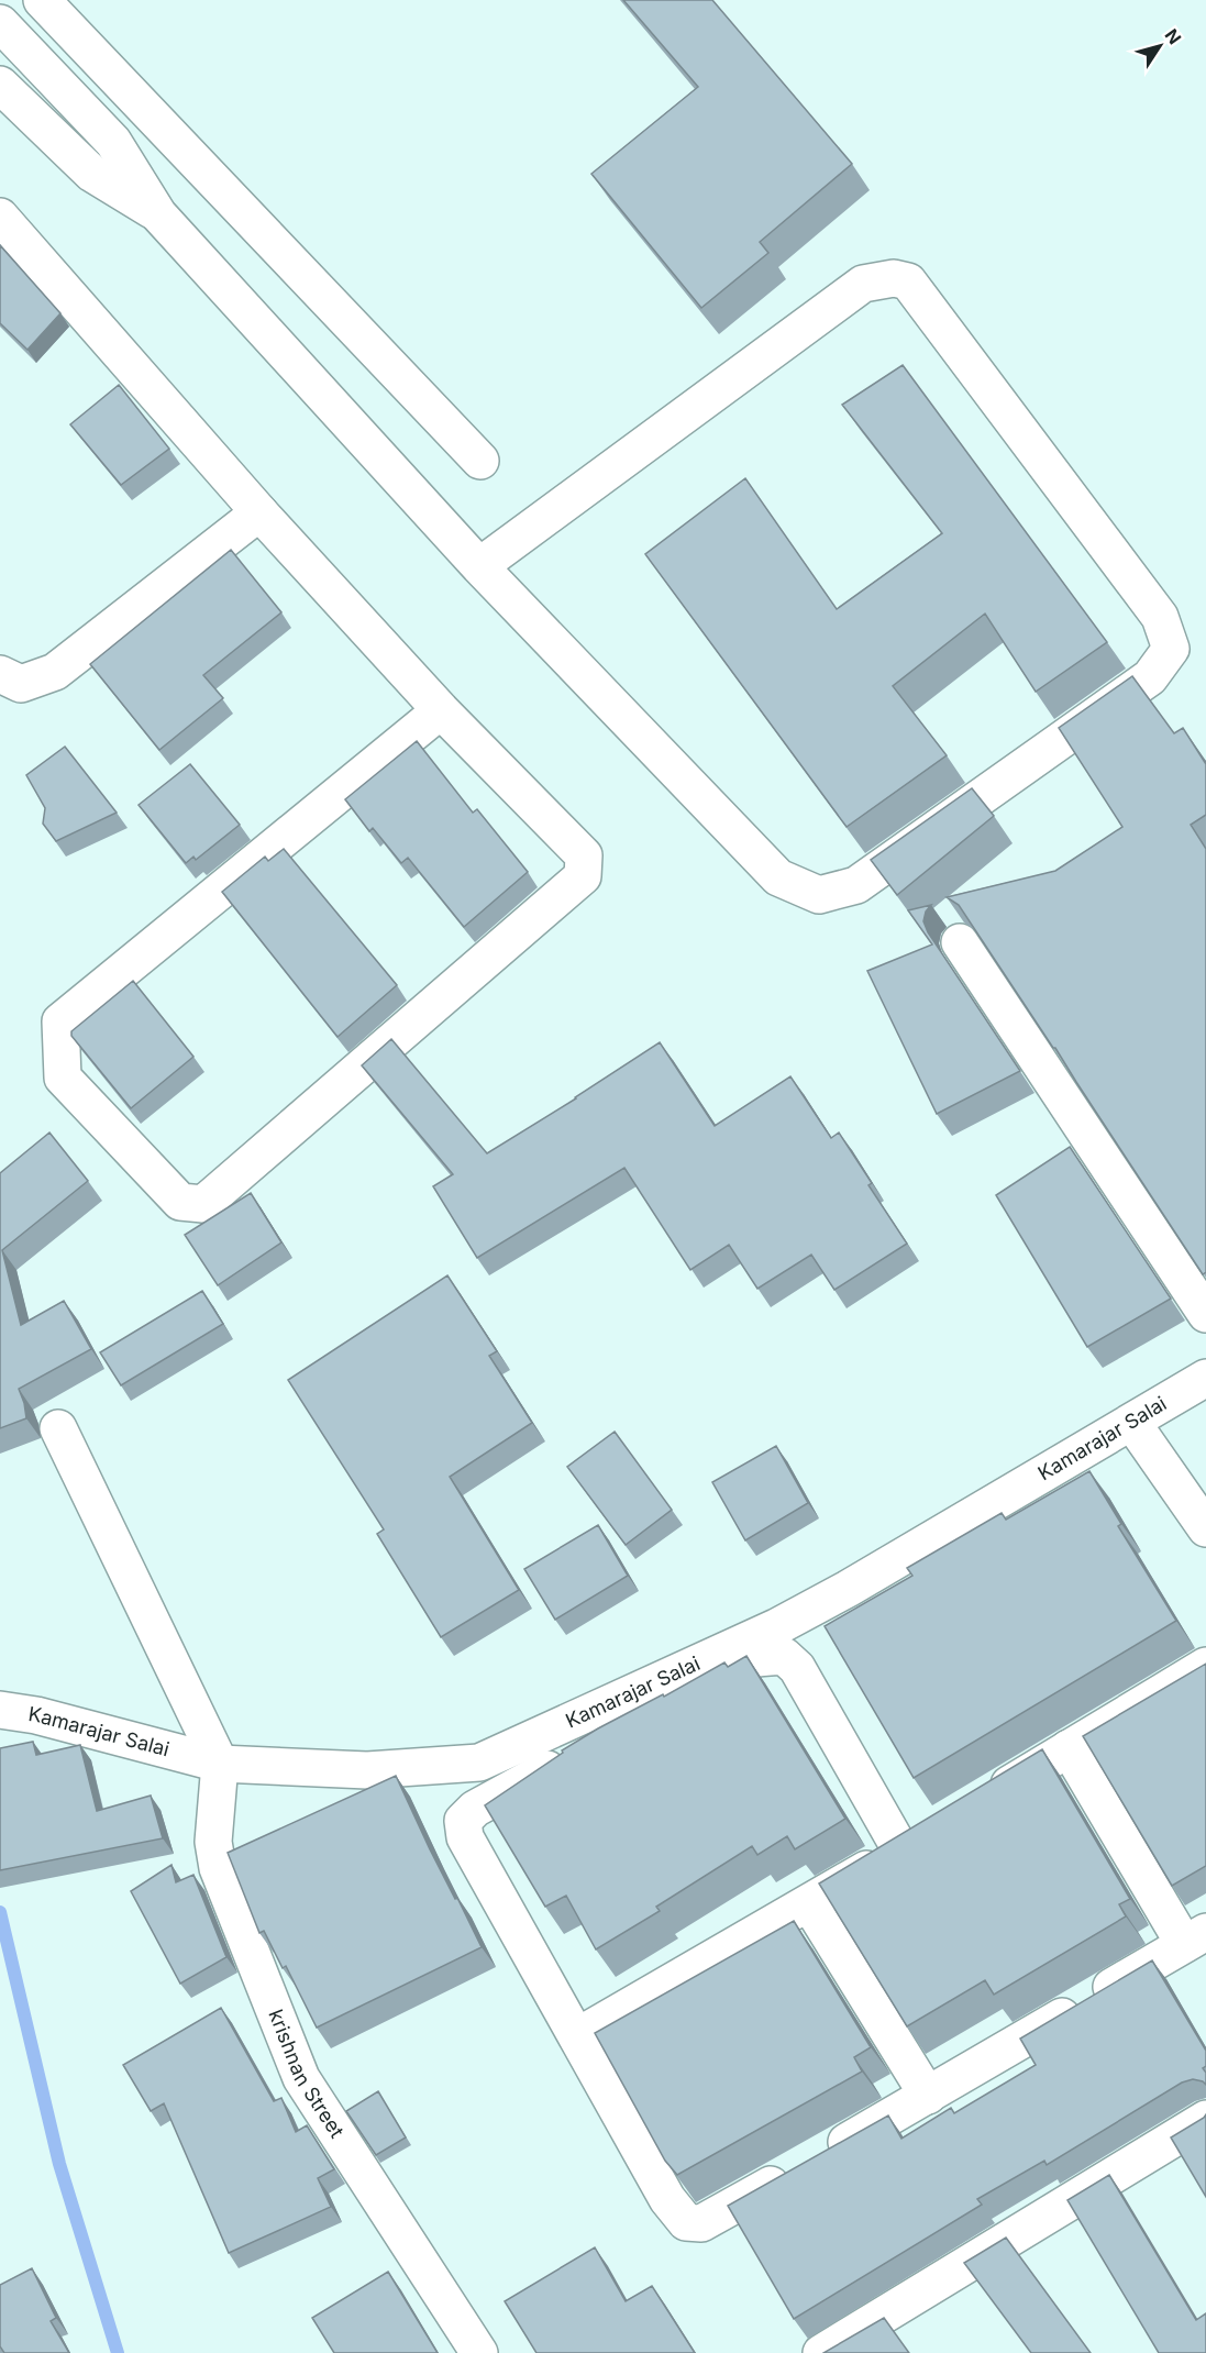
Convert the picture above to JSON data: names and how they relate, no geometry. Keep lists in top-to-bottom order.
{
  "streets": {
    "street": ["Kamarajar Salai", "krishnan Street"]
  },
  "crossings": [
    ["Kamarajar Salai", "krishnan Street"]
  ],
  "north": "top right"
}
